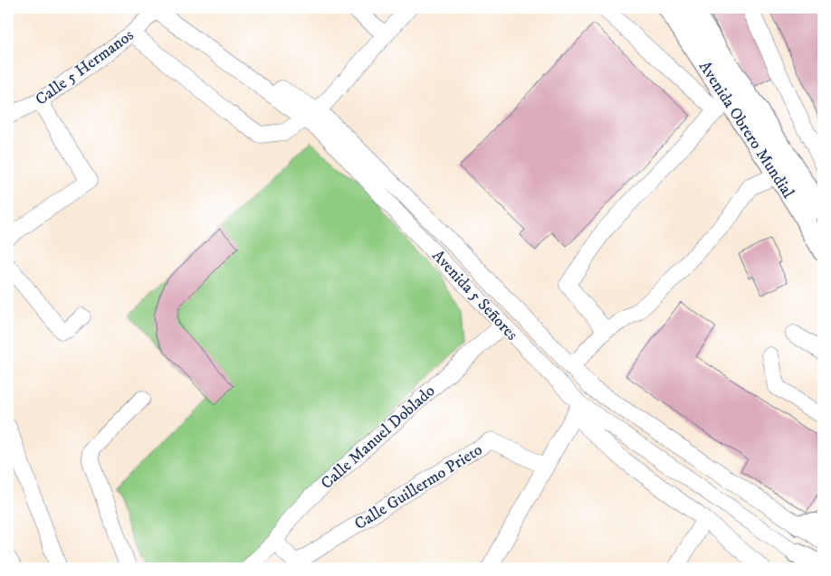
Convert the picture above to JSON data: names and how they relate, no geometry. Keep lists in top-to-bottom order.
{
  "streets": {
    "main road": ["Avenida Obrero Mundial"],
    "street": [
      "Calle 5 Hermanos",
      "Avenida 5 Señores",
      "Calle Manuel Doblado",
      "Calle Guillermo Prieto"
    ]
  },
  "crossings": [
    ["Calle 5 Hermanos", "Avenida 5 Señores"],
    ["Avenida 5 Señores", "Calle Manuel Doblado"]
  ]
}
